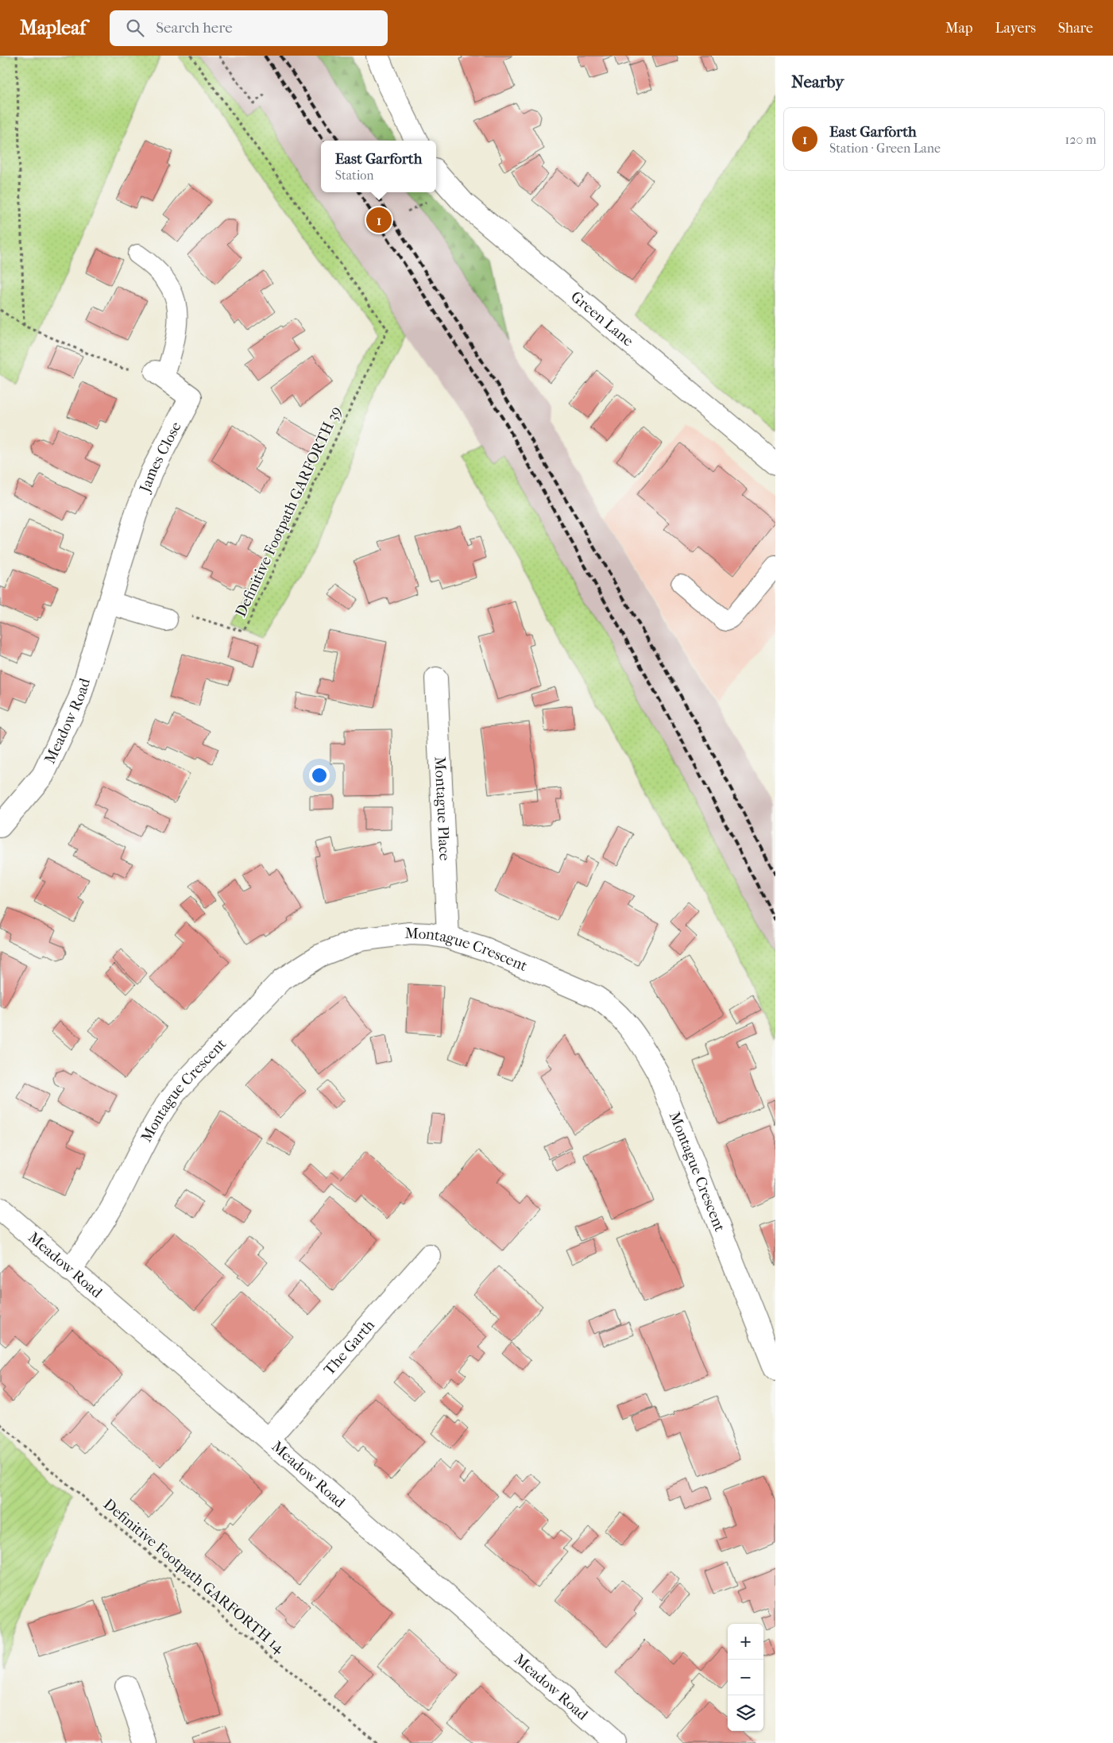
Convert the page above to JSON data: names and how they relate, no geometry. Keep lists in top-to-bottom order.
{
  "streets": {
    "street": [
      "Green Lane",
      "James Close",
      "Meadow Road",
      "Montague Place",
      "Montague Crescent",
      "The Garth"
    ],
    "path": ["Definitive Footpath GARFORTH 39", "Definitive Footpath GARFORTH 14"]
  },
  "crossings": [
    ["James Close", "Meadow Road"],
    ["Meadow Road", "Montague Crescent"],
    ["Meadow Road", "The Garth"],
    ["Montague Place", "Montague Crescent"]
  ],
  "page": {
    "header": "Mapleaf",
    "search": "Search here",
    "nav": ["Map", "Layers", "Share"],
    "heading": "Nearby",
    "list": [
      {
        "mark": "1",
        "name": "East Garforth",
        "note": "Station · Green Lane",
        "value": "120 m"
      }
    ],
    "popup": ["East Garforth", "Station"],
    "pins": "1",
    "map_buttons": ["+", "−"]
  }
}
